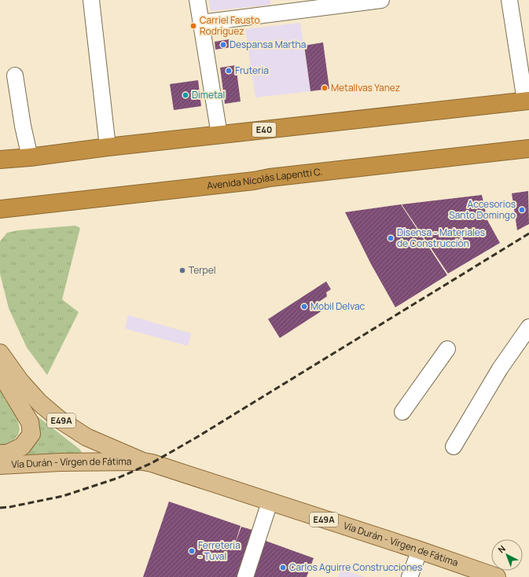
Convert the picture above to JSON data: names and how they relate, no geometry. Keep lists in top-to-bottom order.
{
  "streets": {
    "highway": ["E40", "Avenida Nicolás Lapentti C."],
    "main road": ["E49A", "Vía Durán - Vírgen de Fátima"]
  },
  "places": [
    "Carriel Fausto Rodríguez",
    "Despansa Martha",
    "Fruteria",
    "Metallvas Yanez",
    "Dimetal",
    "Accesorios Santo Domingo",
    "Disensa - Materiales de Construcción",
    "Terpel",
    "Mobil Delvac",
    "Ferreteria - Tuval",
    "Carlos Aguirre Construcciones"
  ],
  "north": "top left"
}
